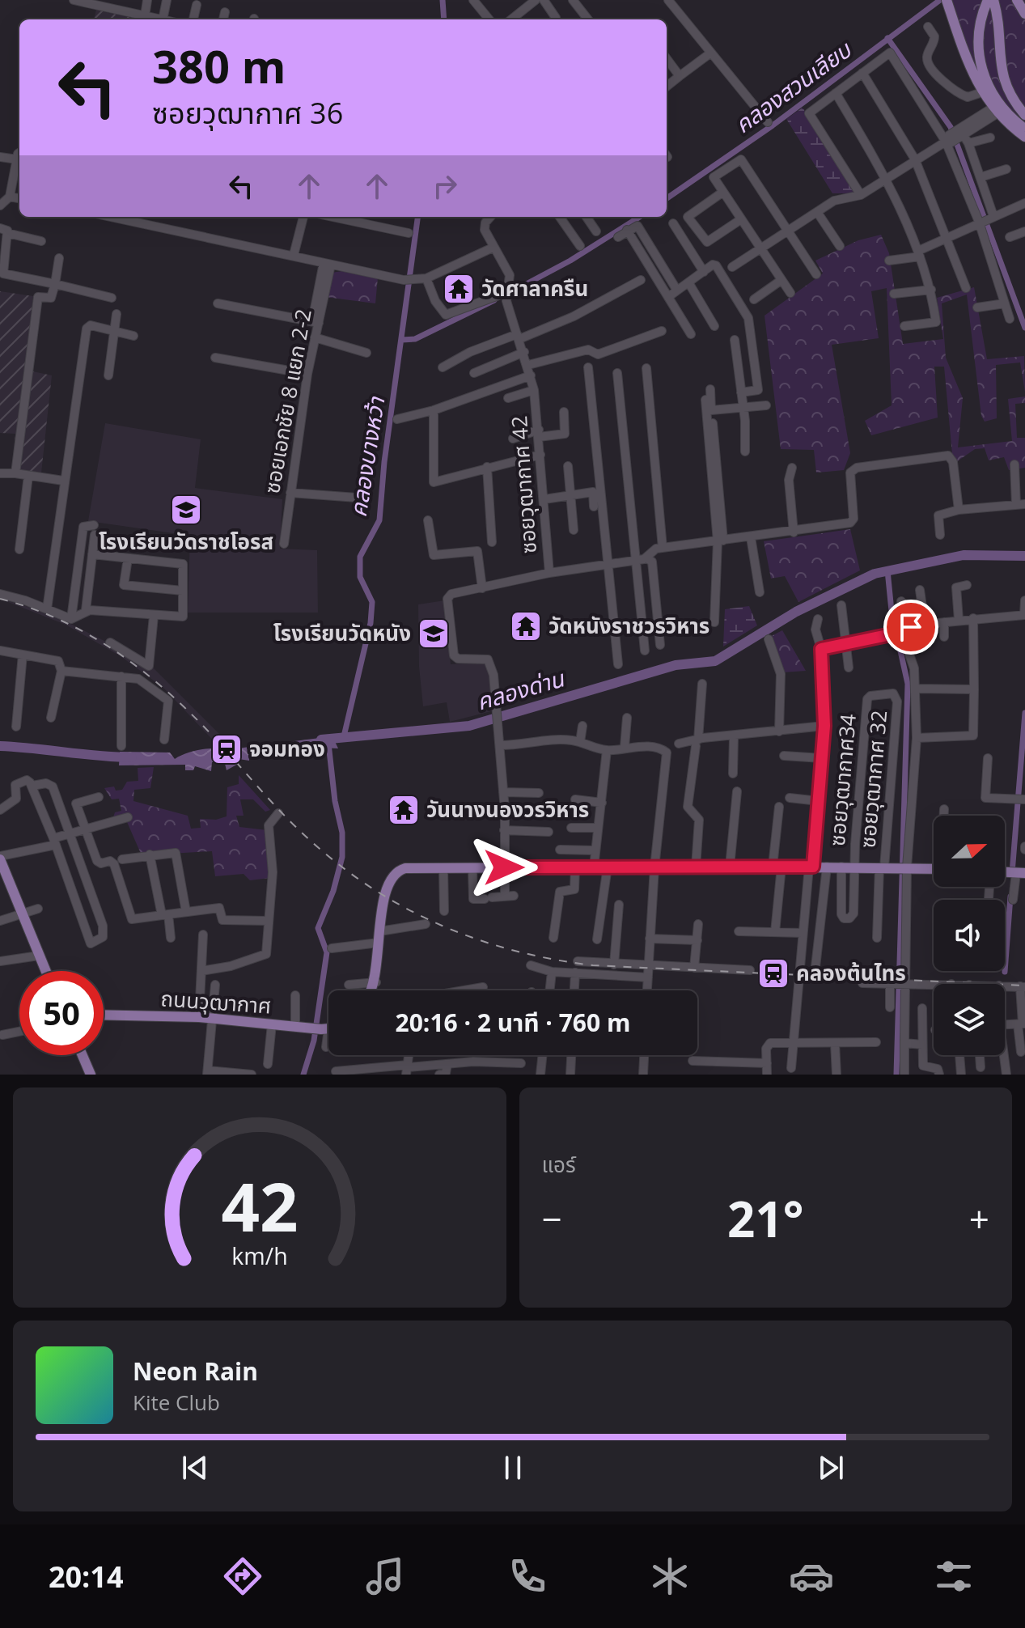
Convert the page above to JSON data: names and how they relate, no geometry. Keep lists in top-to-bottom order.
{
  "streets": {
    "main road": ["ถนนวุฒากาศ"],
    "street": [
      "ซอยเอกชัย 8 แยก 2-2",
      "ซอยวุฒากาศ 42",
      "ซอยวุฒากาศ 32",
      "ซอยวุฒากาศ34"
    ]
  },
  "crossings": [
    ["ซอยวุฒากาศ 32", "ซอยวุฒากาศ34"]
  ],
  "water": ["คลองสวนเลียบ", "คลองบางหว้า", "คลองด่าน"],
  "places": {
    "temple": ["วัดศาลาครืน", "วัดหนังราชวรวิหาร", "วันนางนองวรวิหาร"],
    "school or university": ["โรงเรียนวัดราชโอรส", "โรงเรียนวัดหนัง"],
    "station": ["จอมทอง", "คลองต้นไทร"]
  },
  "north": "right",
  "page": {
    "turn": ["380 m", "ซอยวุฒากาศ 36"],
    "limit": "50",
    "trip": "20:16 · 2 นาที · 760 m",
    "tile": "แอร์",
    "heat": ["−", "21°", "+"],
    "song": ["Neon Rain", "Kite Club"],
    "tabs": "20:14",
    "gauge": ["42", "km/h"]
  }
}
